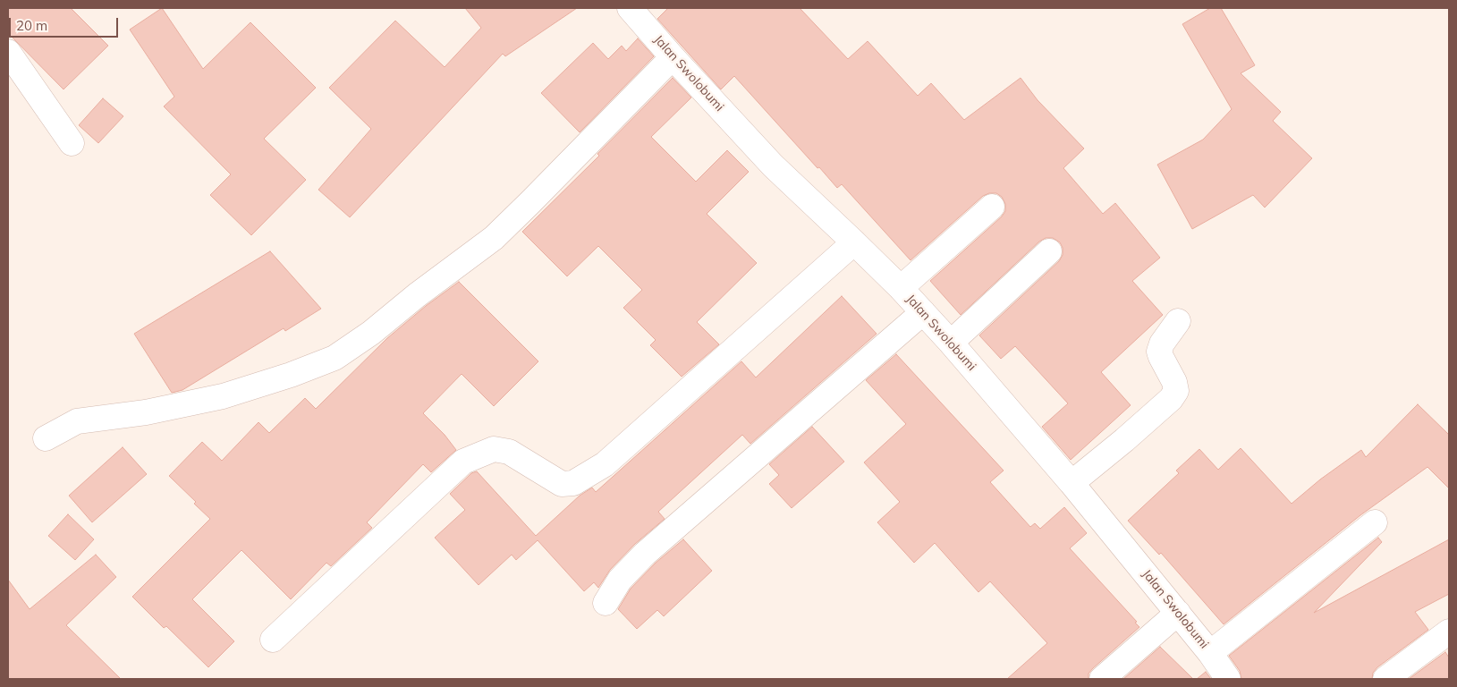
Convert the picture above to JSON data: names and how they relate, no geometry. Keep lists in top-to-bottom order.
{
  "streets": {
    "street": ["Jalan Swolobumi"]
  },
  "scale_bar": "20 m"
}
